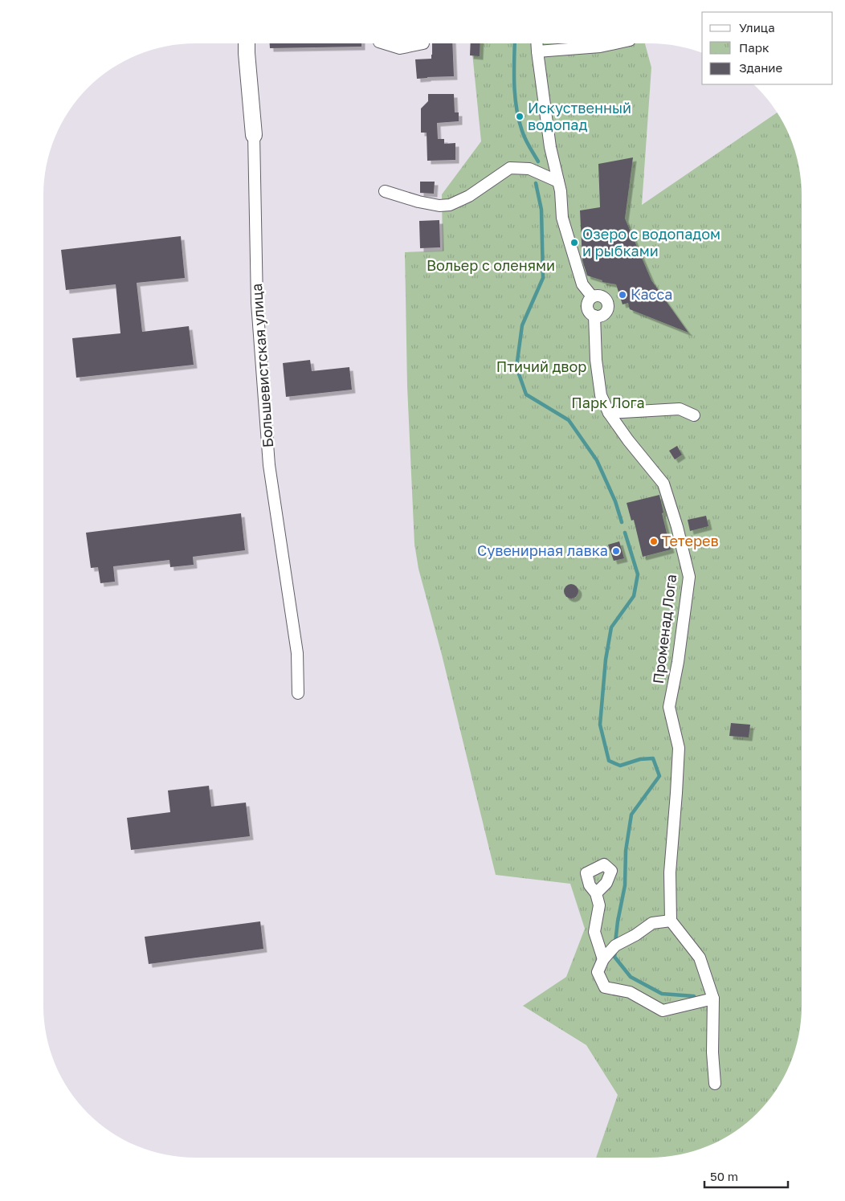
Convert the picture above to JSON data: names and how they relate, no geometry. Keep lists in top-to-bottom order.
{
  "streets": {
    "street": ["Большевистская улица", "Променад Лога"]
  },
  "parks": ["Вольер с оленями", "Птичий двор", "Парк Лога"],
  "places": [
    "Искуственный водопад",
    "Озеро с водопадом и рыбками",
    "Касса",
    "Тетерев",
    "Сувенирная лавка"
  ],
  "legend": ["Улица", "Парк", "Здание"],
  "scale_bar": "50 m"
}
